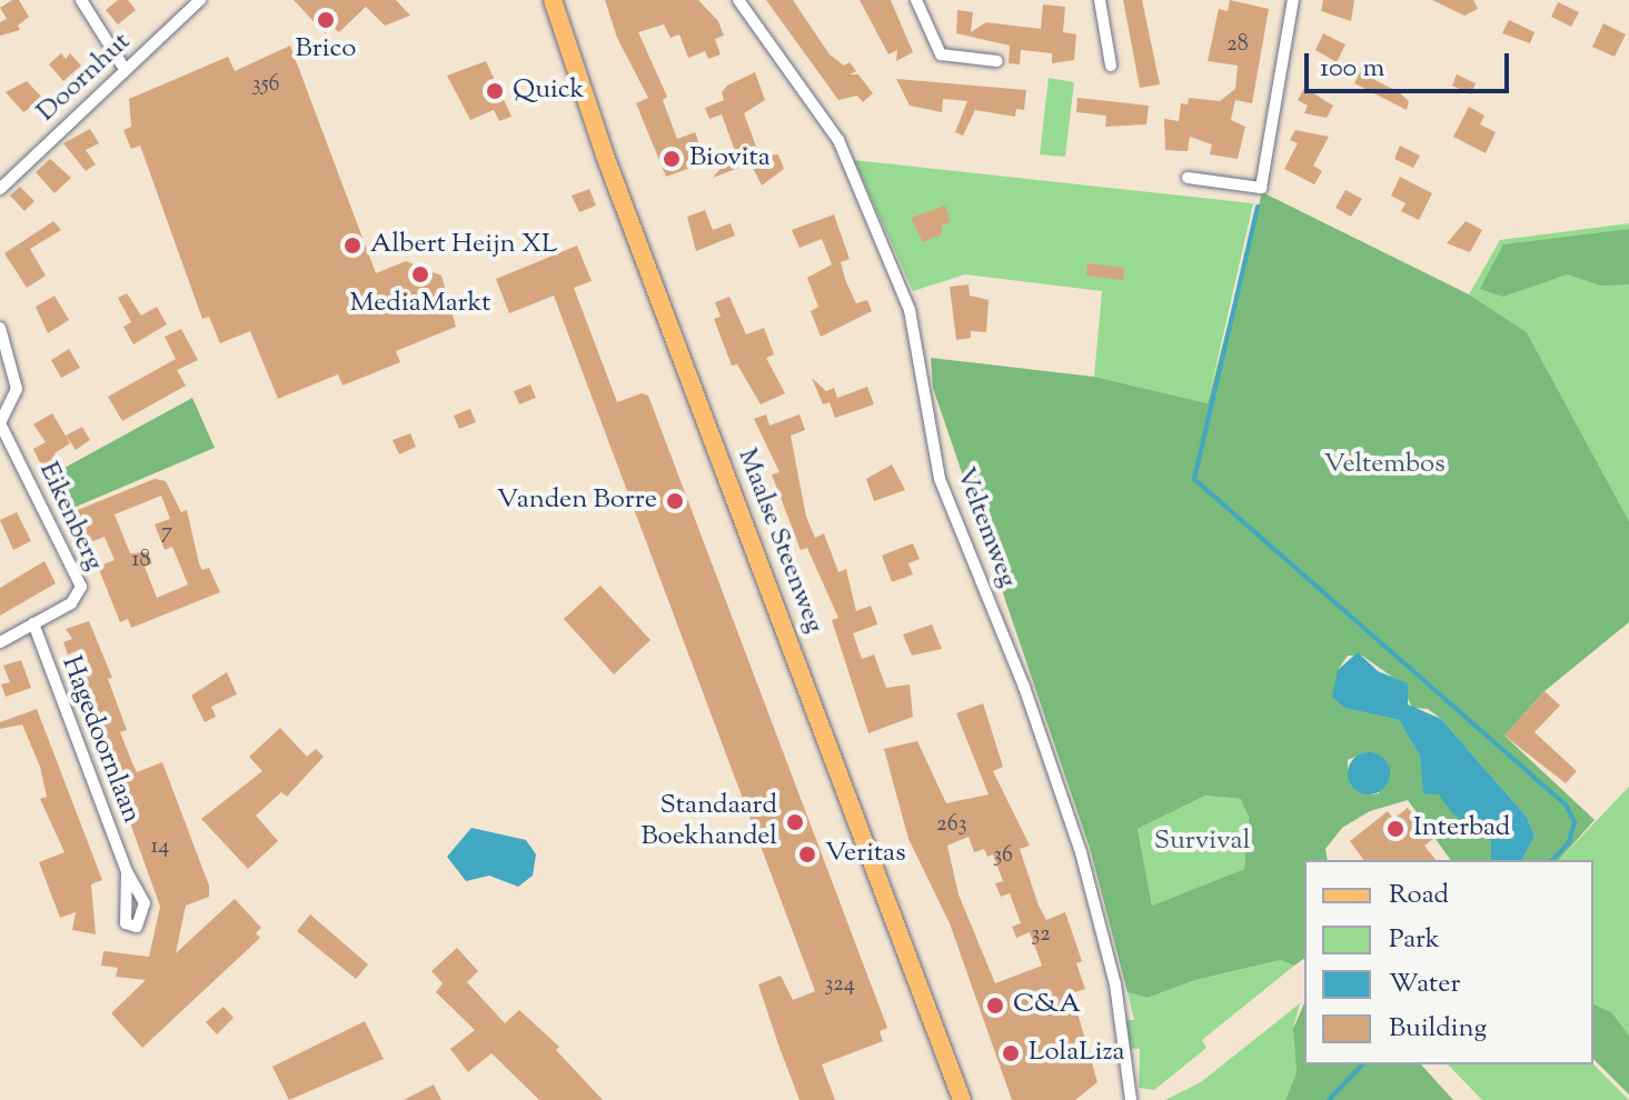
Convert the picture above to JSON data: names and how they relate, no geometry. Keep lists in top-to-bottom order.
{
  "streets": {
    "main road": ["Maalse Steenweg"],
    "street": [
      "Doornhut",
      "Eikenberg",
      "Veltemweg",
      "Hagedoornlaan"
    ]
  },
  "crossings": [
    ["Eikenberg", "Hagedoornlaan"]
  ],
  "parks": ["Veltembos", "Survival"],
  "places": [
    "Brico",
    "Quick",
    "Biovita",
    "Albert Heijn XL",
    "MediaMarkt",
    "Vanden Borre",
    "Standaard Boekhandel",
    "Interbad",
    "Veritas",
    "C&A",
    "LolaLiza"
  ],
  "house_numbers": [
    "28",
    "356",
    "7",
    "18",
    "263",
    "14",
    "36",
    "32",
    "324"
  ],
  "legend": [
    "Road",
    "Park",
    "Water",
    "Building"
  ],
  "scale_bar": "100 m"
}
